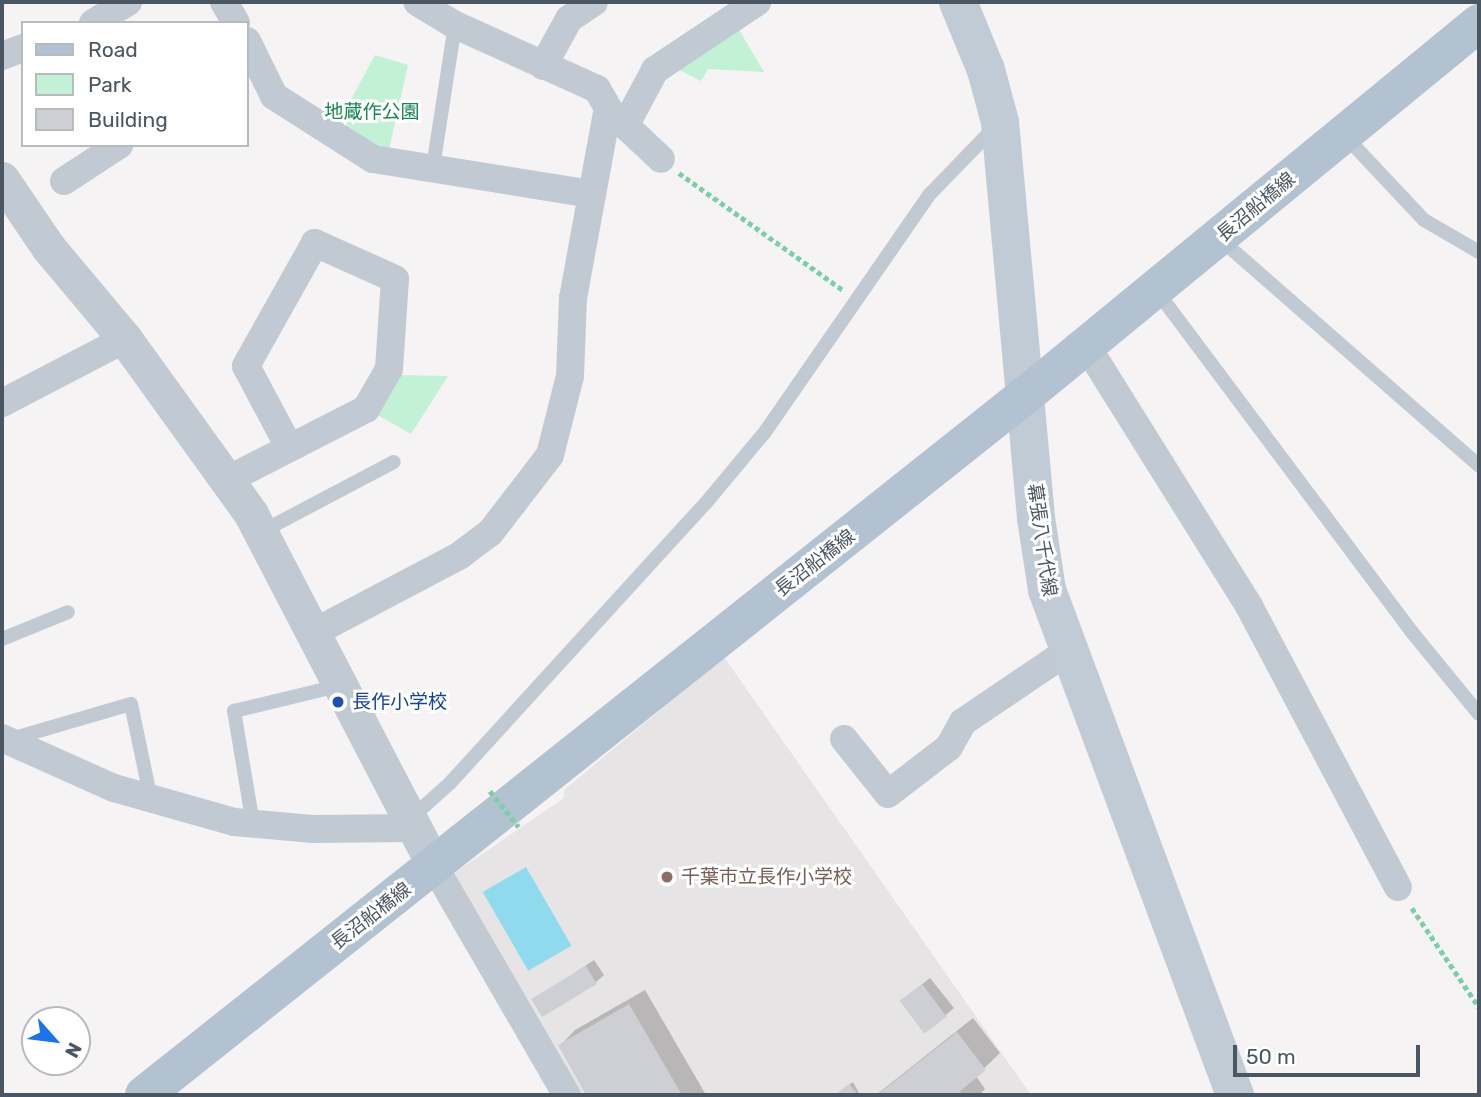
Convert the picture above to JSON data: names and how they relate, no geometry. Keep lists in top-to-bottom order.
{
  "streets": {
    "main road": ["長沼船橋線", "幕張八千代線"]
  },
  "crossings": [
    ["長沼船橋線", "幕張八千代線"]
  ],
  "parks": ["地蔵作公園"],
  "places": ["長作小学校", "千葉市立長作小学校"],
  "legend": ["Road", "Park", "Building"],
  "scale_bar": "50 m",
  "north": "bottom right"
}
